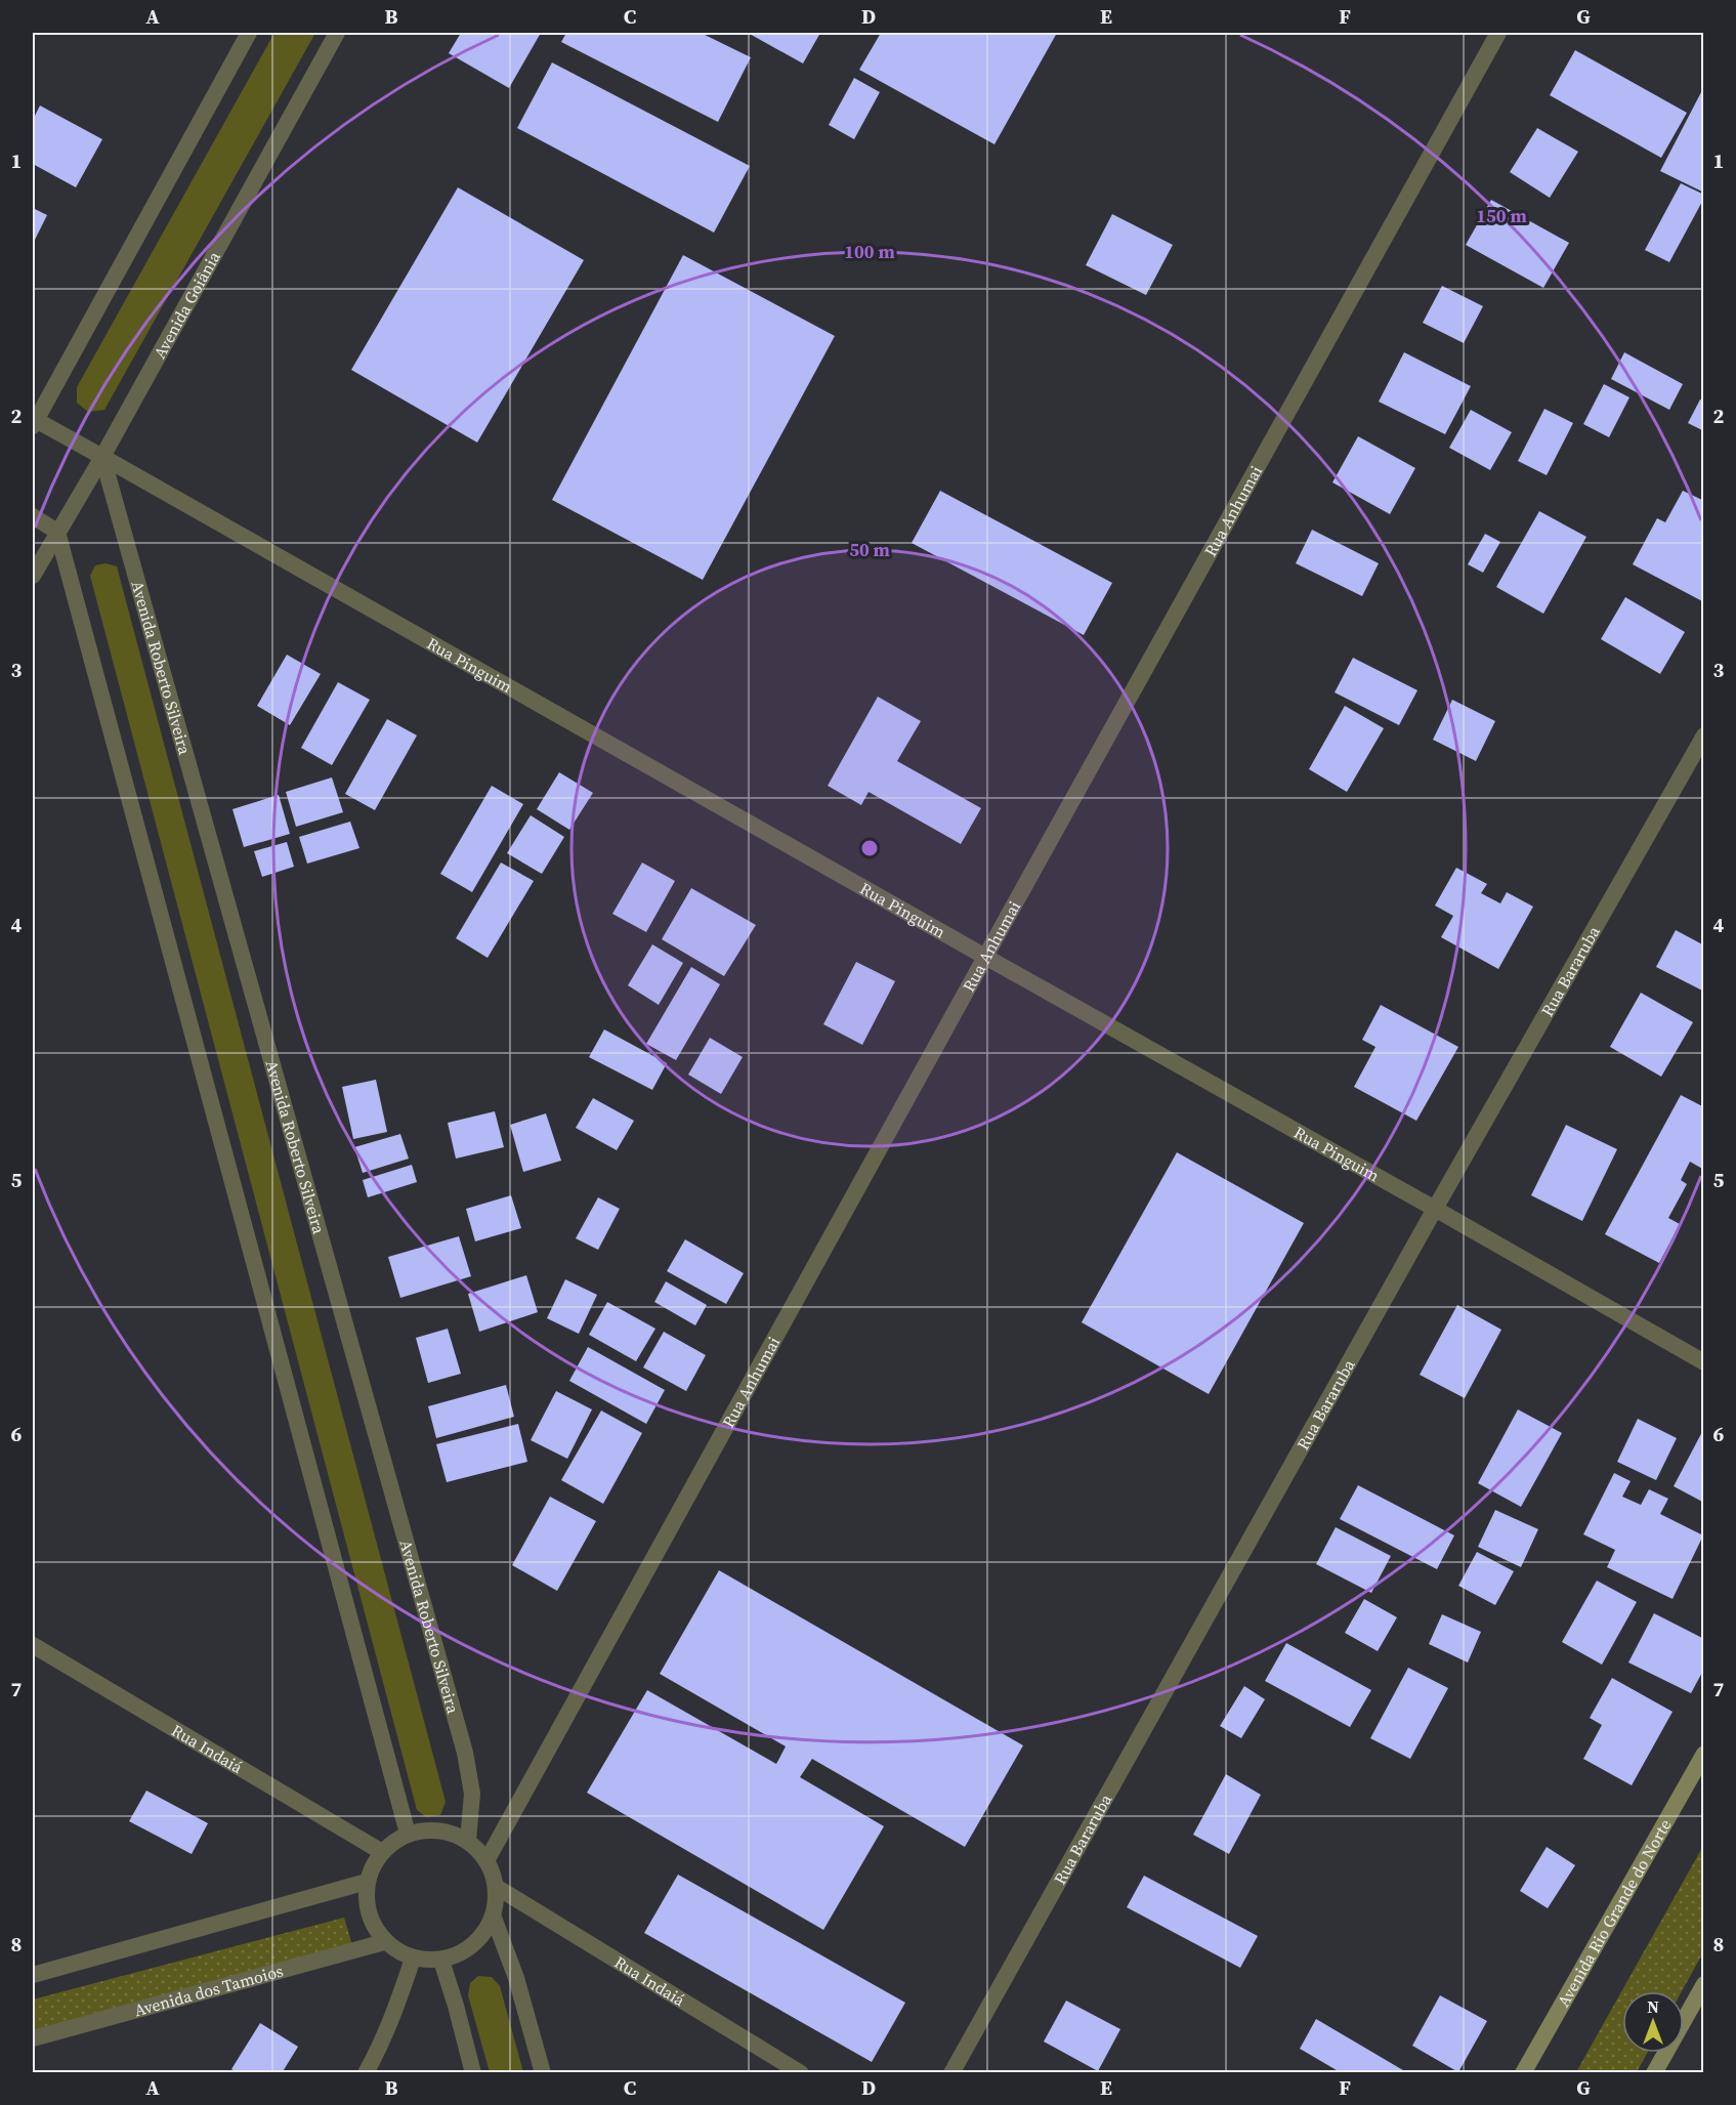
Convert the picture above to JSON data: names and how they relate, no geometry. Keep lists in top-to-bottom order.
{
  "streets": {
    "main road": ["Avenida Rio Grande do Norte"],
    "street": [
      "Avenida Goiânia",
      "Rua Anhumai",
      "Rua Pinguim",
      "Avenida Roberto Silveira",
      "Rua Bararuba",
      "Rua Indaiá",
      "Avenida dos Tamoios"
    ]
  },
  "crossings": [
    ["Avenida Goiânia", "Rua Pinguim"],
    ["Avenida Goiânia", "Avenida Roberto Silveira"],
    ["Rua Anhumai", "Rua Pinguim"],
    ["Rua Anhumai", "Avenida Roberto Silveira"],
    ["Rua Anhumai", "Rua Indaiá"],
    ["Rua Anhumai", "Avenida dos Tamoios"],
    ["Rua Pinguim", "Avenida Roberto Silveira"],
    ["Rua Pinguim", "Rua Bararuba"],
    ["Avenida Roberto Silveira", "Rua Indaiá"],
    ["Avenida Roberto Silveira", "Avenida dos Tamoios"],
    ["Rua Indaiá", "Avenida dos Tamoios"]
  ],
  "north": "top",
  "grid": {
    "columns": [
      "A",
      "B",
      "C",
      "D",
      "E",
      "F",
      "G"
    ],
    "rows": [
      "1",
      "2",
      "3",
      "4",
      "5",
      "6",
      "7",
      "8"
    ]
  },
  "rings": ["150 m", "100 m", "50 m"]
}
